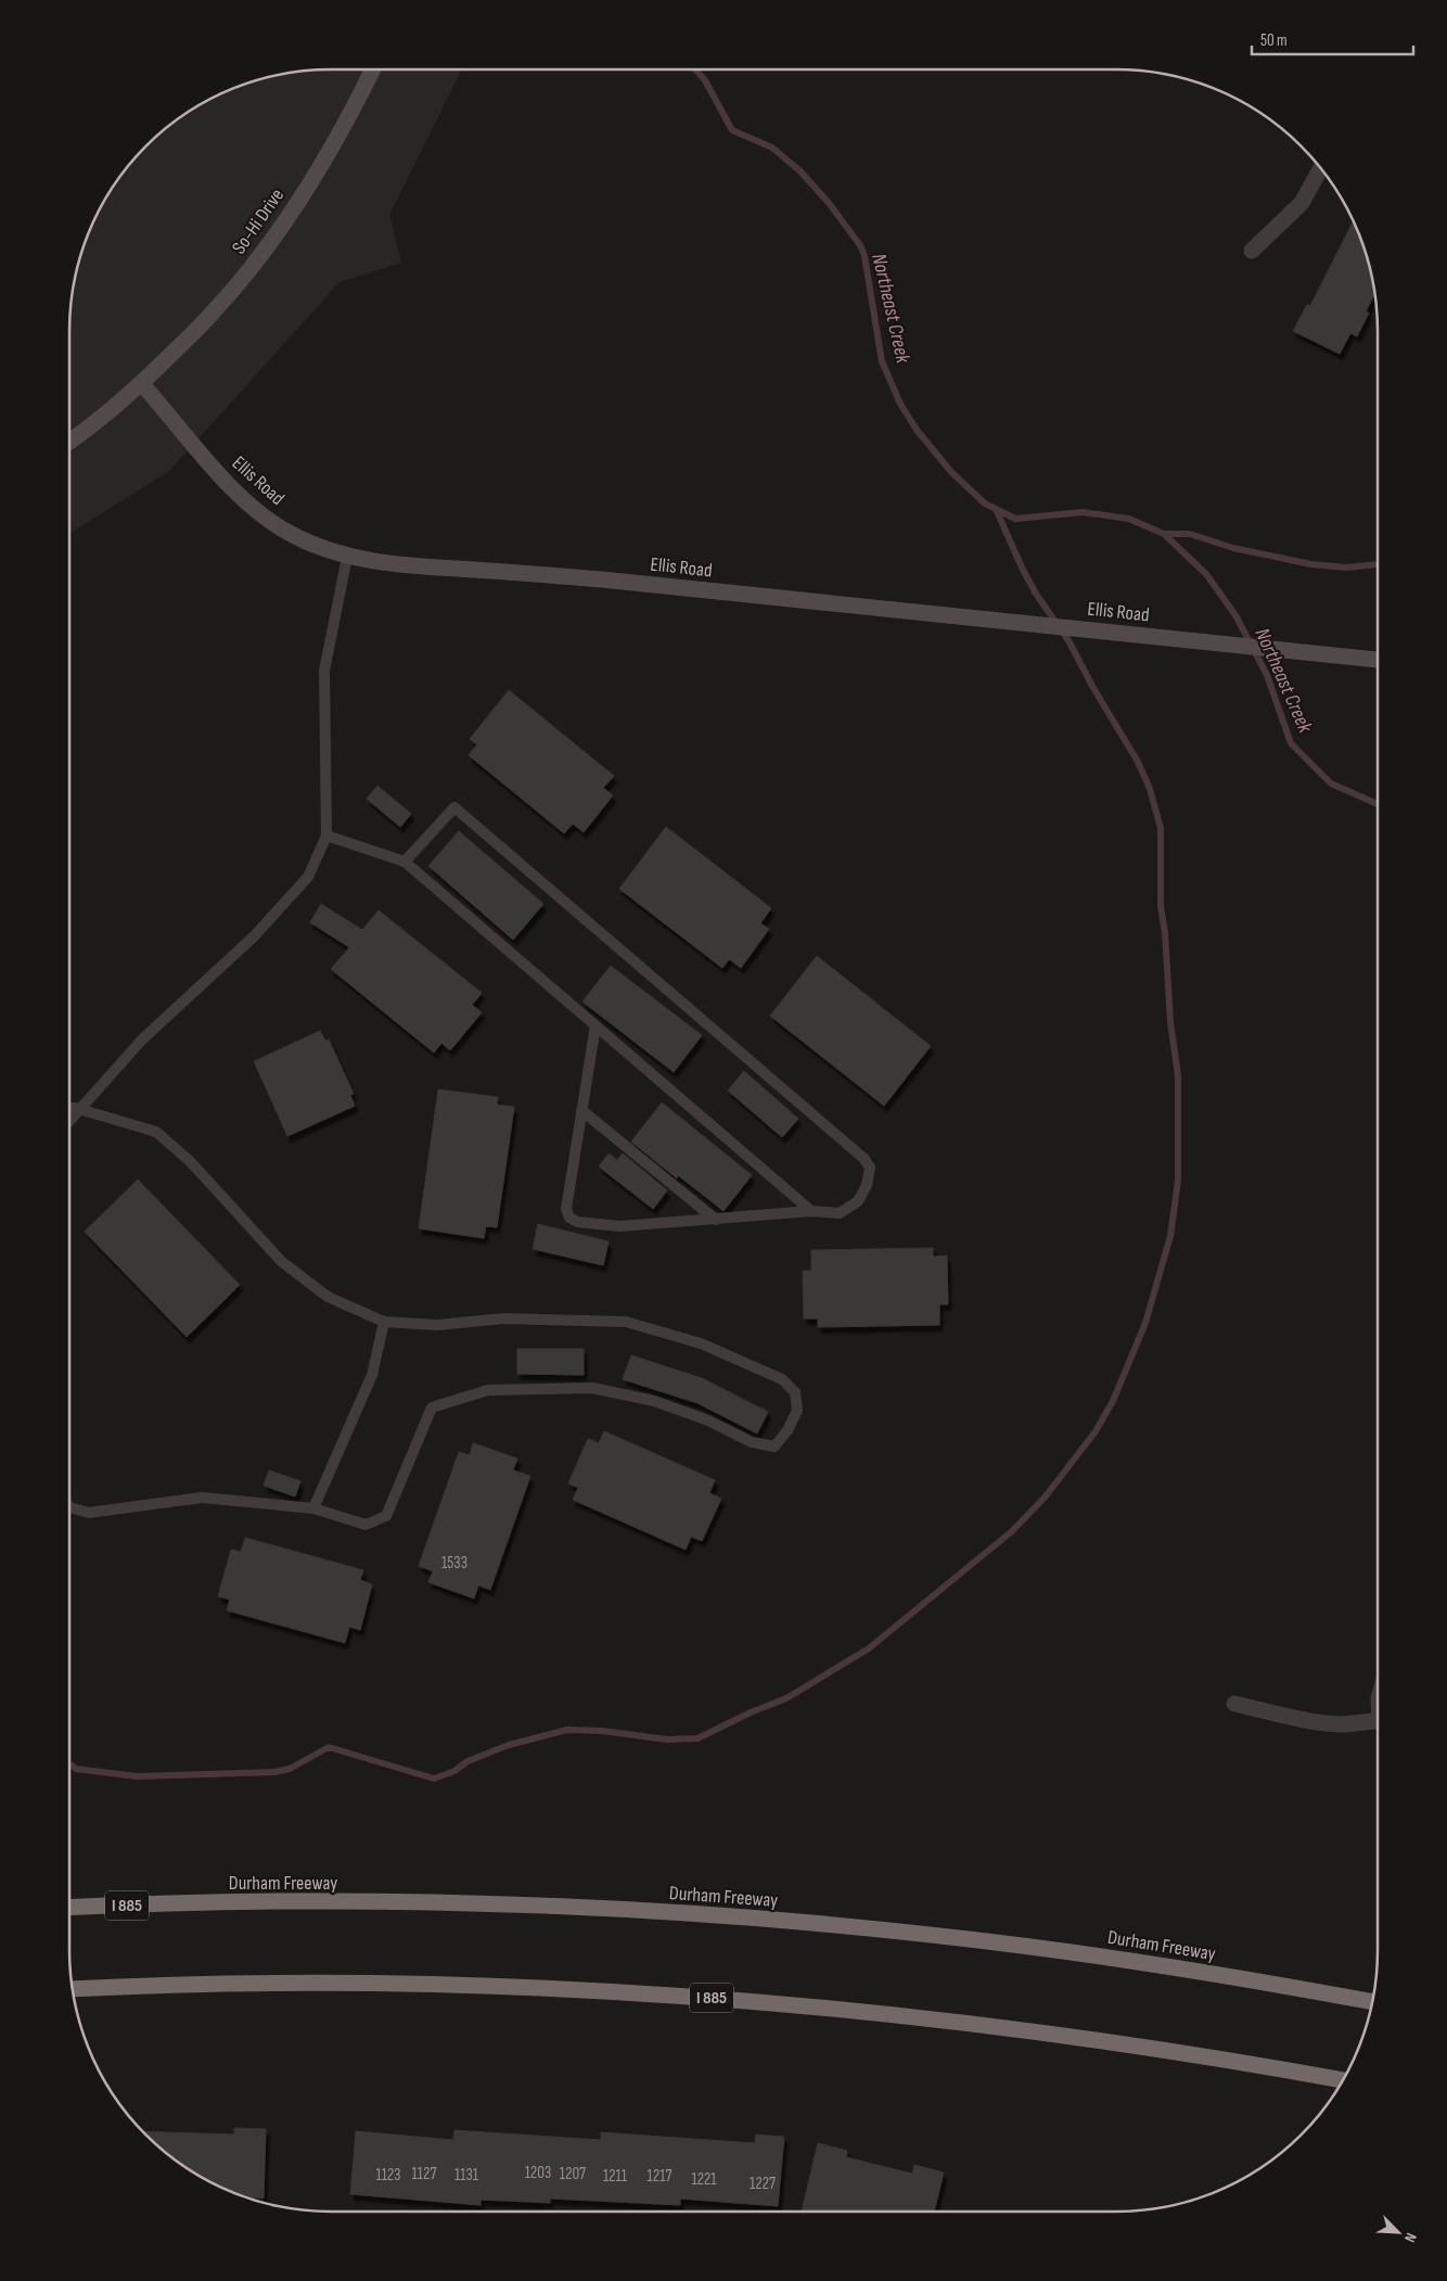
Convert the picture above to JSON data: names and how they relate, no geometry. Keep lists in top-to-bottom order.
{
  "streets": {
    "highway": ["Durham Freeway", "I 885"],
    "main road": ["So-Hi Drive", "Ellis Road"]
  },
  "crossings": [
    ["So-Hi Drive", "Ellis Road"]
  ],
  "water": ["Northeast Creek"],
  "house_numbers": [
    "1533",
    "1203",
    "1127",
    "1207",
    "1123",
    "1131",
    "1211",
    "1217",
    "1221",
    "1227"
  ],
  "scale_bar": "50 m",
  "north": "bottom right"
}
